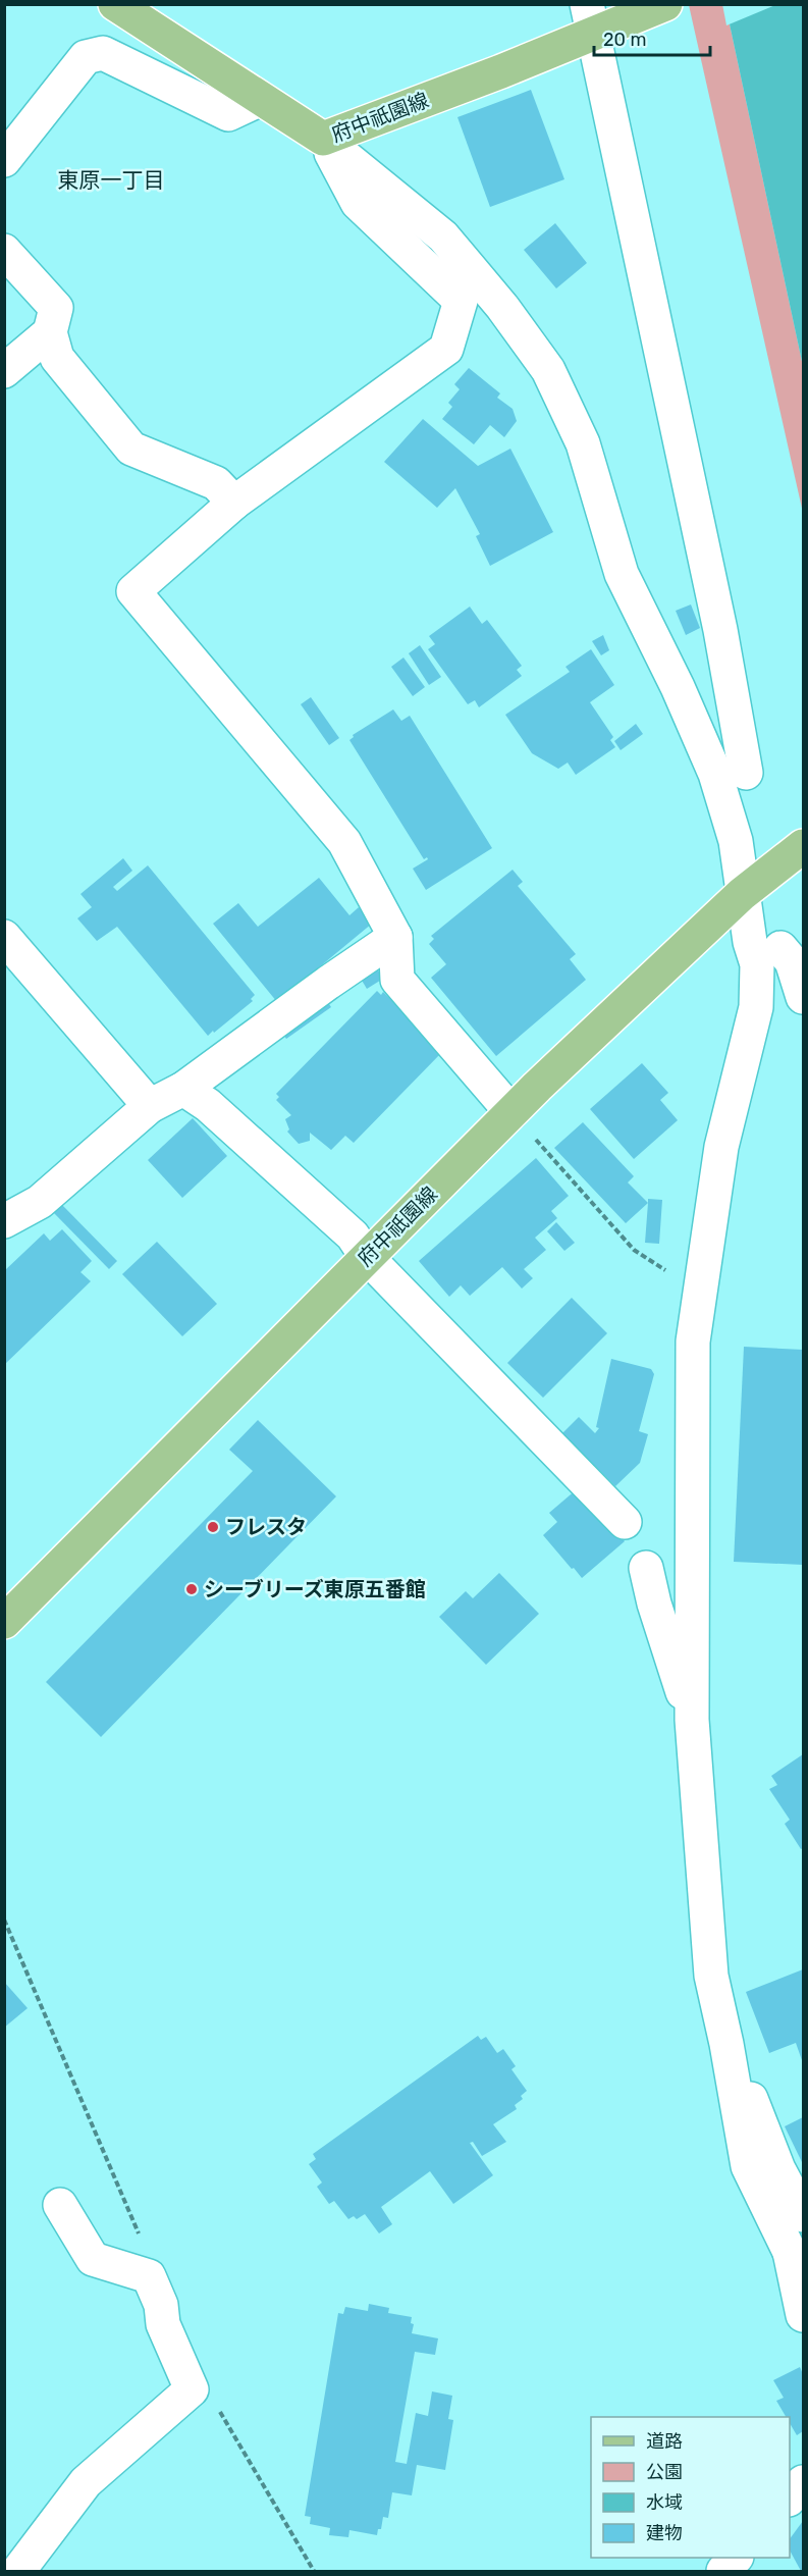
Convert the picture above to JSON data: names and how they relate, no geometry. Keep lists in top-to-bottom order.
{
  "streets": {
    "main road": ["府中祇園線"]
  },
  "districts": ["東原一丁目"],
  "places": ["フレスタ", "シーブリーズ東原五番館"],
  "legend": [
    "道路",
    "公園",
    "水域",
    "建物"
  ],
  "scale_bar": "20 m"
}
